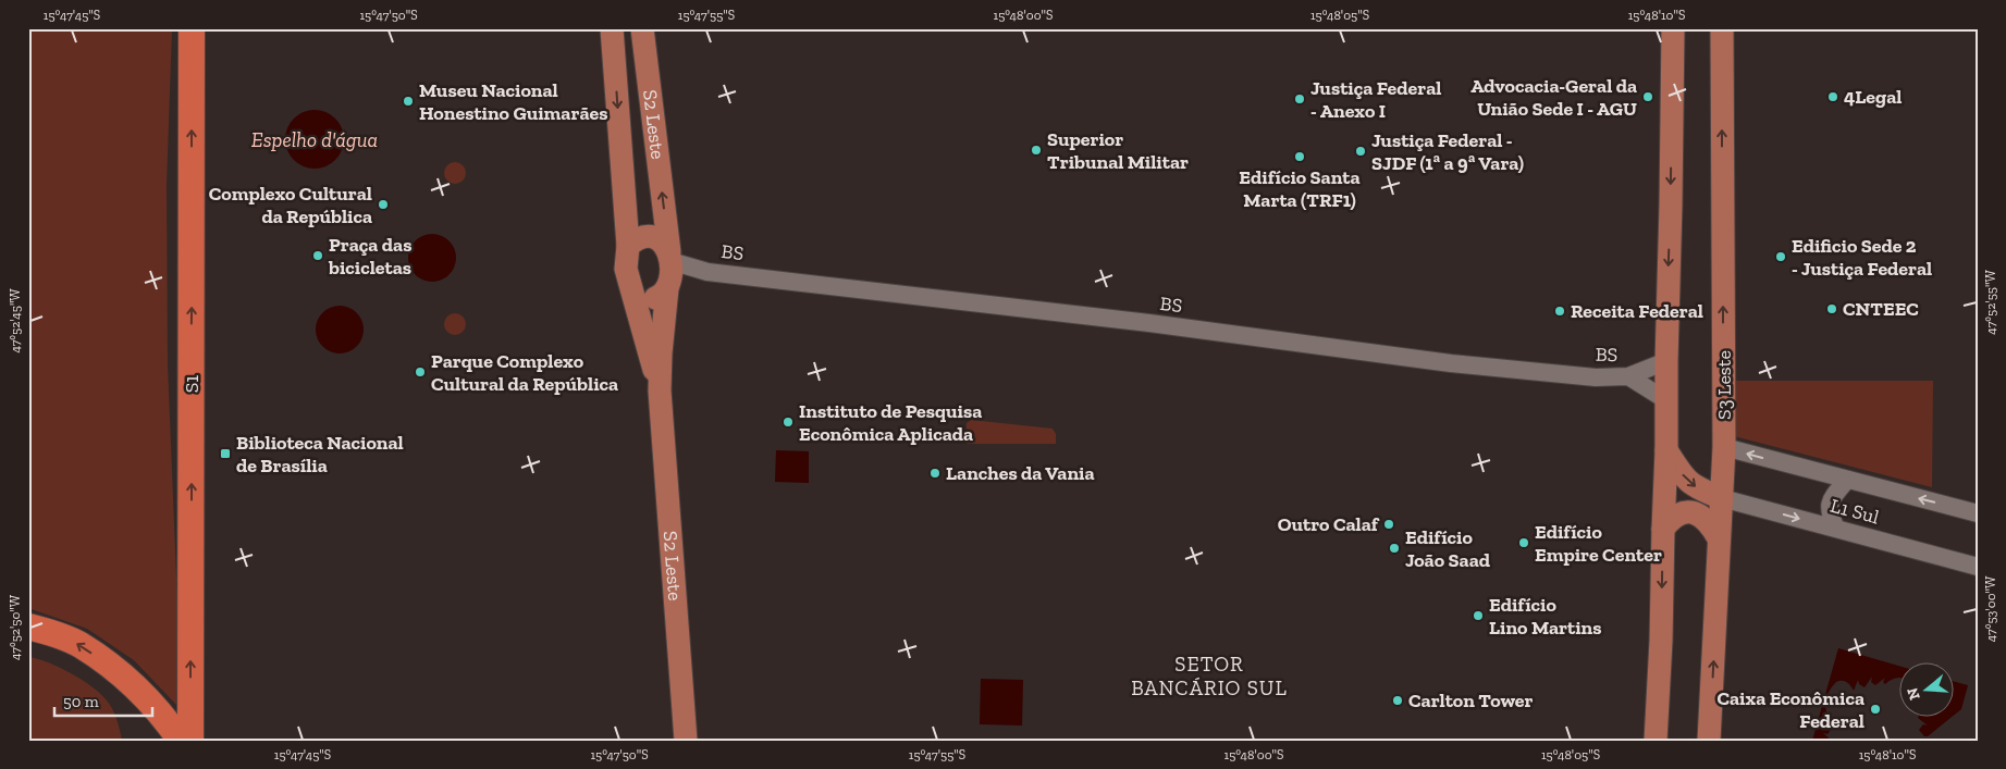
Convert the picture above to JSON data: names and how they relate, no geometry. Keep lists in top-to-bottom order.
{
  "streets": {
    "highway": ["S1"],
    "main road": ["S2 Leste", "S3 Leste"],
    "street": ["BS", "L1 Sul"]
  },
  "crossings": [
    ["S2 Leste", "BS"],
    ["S3 Leste", "L1 Sul"]
  ],
  "one_way": ["S1"],
  "districts": ["SETOR BANCÁRIO SUL"],
  "water": ["Espelho d'água"],
  "places": {
    "other": [
      "Advocacia-Geral da União Sede I - AGU",
      "4Legal",
      "Justiça Federal - Anexo I",
      "Museu Nacional Honestino Guimarães",
      "Superior Tribunal Militar",
      "Justiça Federal - SJDF (1ª a 9ª Vara)",
      "Edifício Santa Marta (TRF1)",
      "Complexo Cultural da República",
      "Praça das bicicletas",
      "Edificio Sede 2 - Justiça Federal",
      "CNTEEC",
      "Receita Federal",
      "Parque Complexo Cultural da República",
      "Instituto de Pesquisa Econômica Aplicada",
      "Lanches da Vania",
      "Outro Calaf",
      "Edifício Empire Center",
      "Edifício João Saad",
      "Edifício Lino Martins",
      "Carlton Tower",
      "Caixa Econômica Federal"
    ],
    "transit": ["Biblioteca Nacional de Brasília"]
  },
  "scale_bar": "50 m",
  "north": "left",
  "coordinates": [
    "15°47'45\"S",
    "15°47'50\"S",
    "15°47'55\"S",
    "15°48'00\"S",
    "15°48'05\"S",
    "15°48'10\"S",
    "47°52'55\"W",
    "47°52'45\"W",
    "47°53'00\"W",
    "47°52'50\"W"
  ]
}
